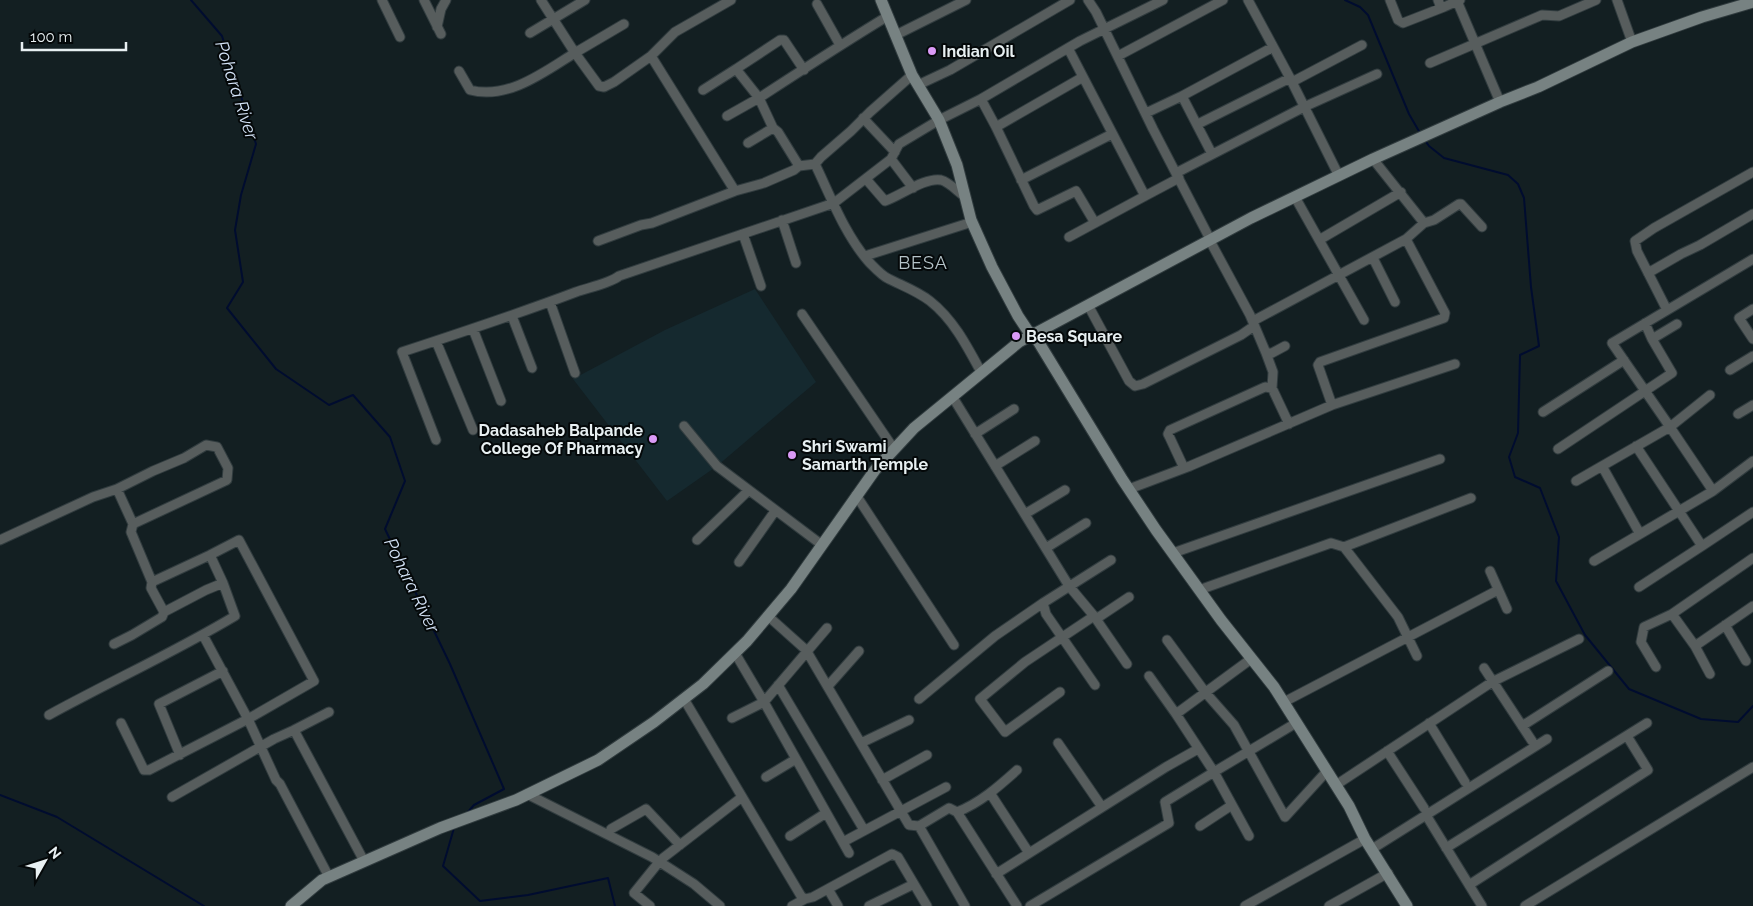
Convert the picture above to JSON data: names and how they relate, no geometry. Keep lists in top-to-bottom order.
{
  "districts": ["BESA"],
  "water": ["Pohara River"],
  "places": [
    "Indian Oil",
    "Besa Square",
    "Dadasaheb Balpande College Of Pharmacy",
    "Shri Swami Samarth Temple"
  ],
  "scale_bar": "100 m",
  "north": "top right"
}
